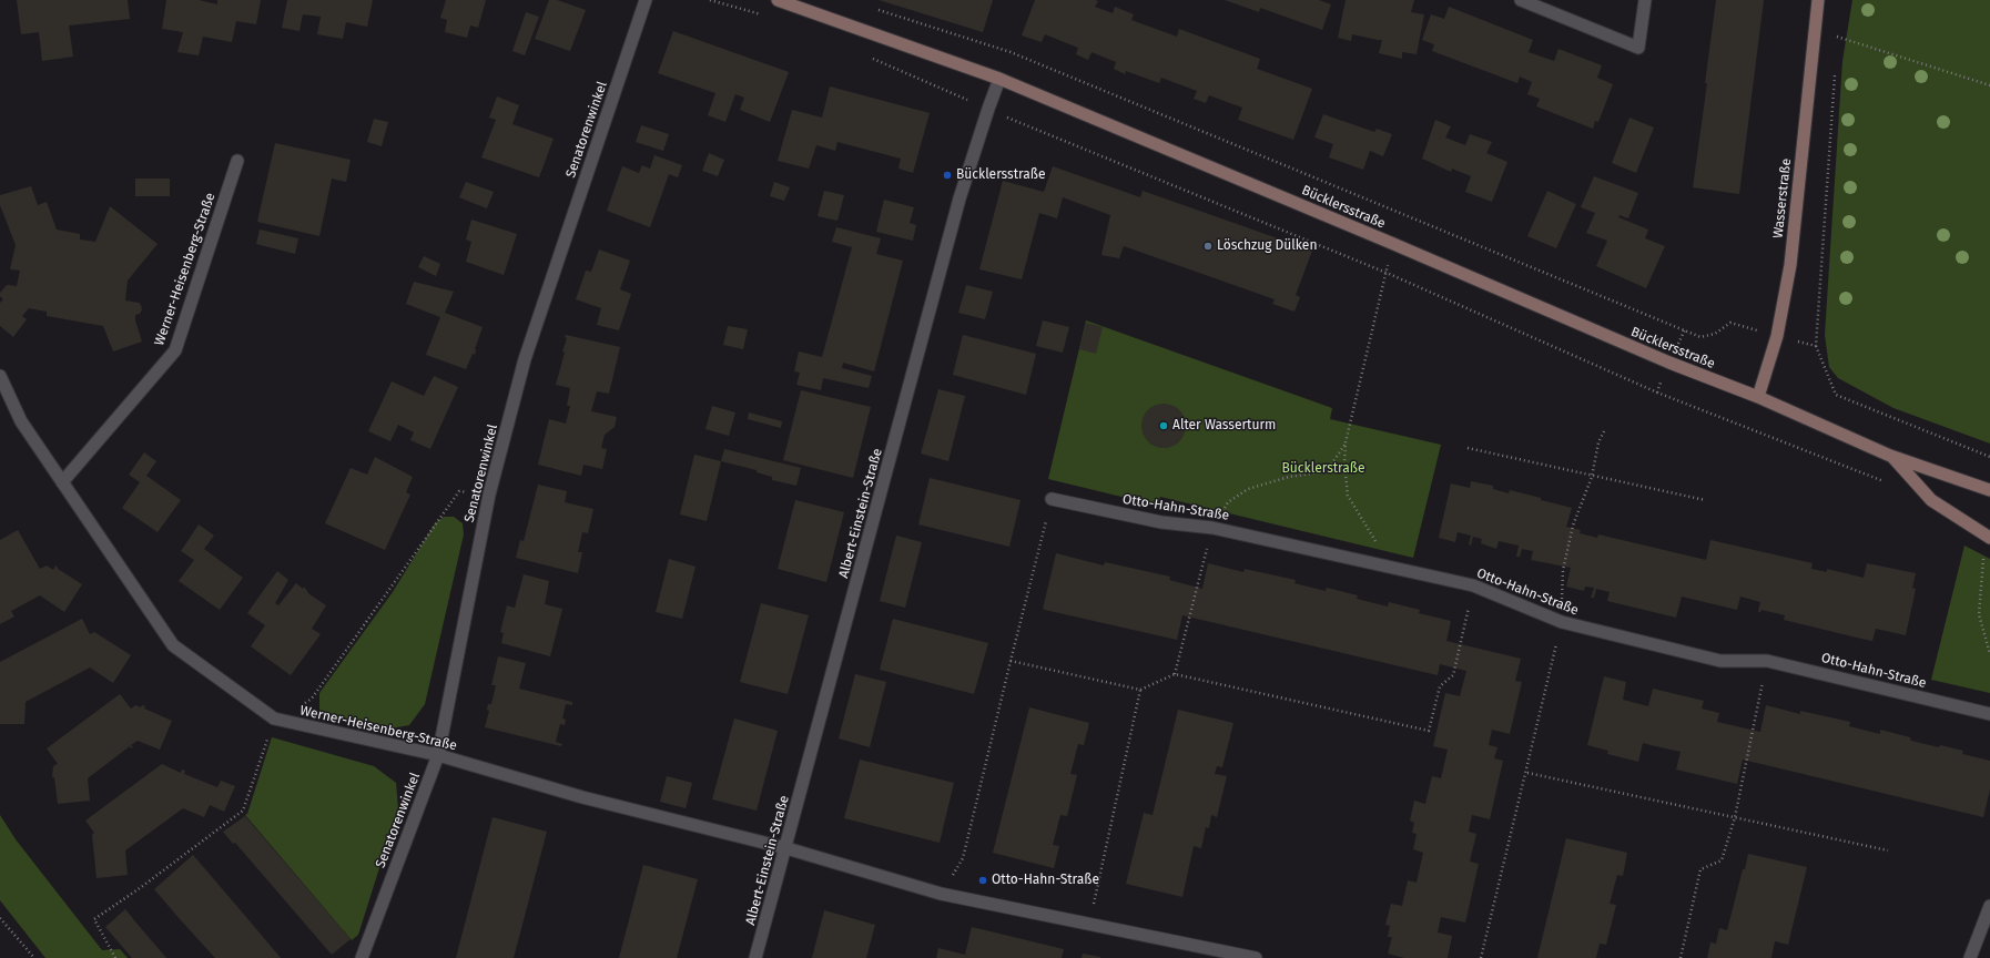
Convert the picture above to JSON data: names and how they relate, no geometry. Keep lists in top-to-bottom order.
{
  "streets": {
    "main road": ["Wasserstraße", "Bücklersstraße"],
    "street": [
      "Senatorenwinkel",
      "Werner-Heisenberg-Straße",
      "Otto-Hahn-Straße",
      "Albert-Einstein-Straße"
    ]
  },
  "crossings": [
    ["Senatorenwinkel", "Werner-Heisenberg-Straße"],
    ["Wasserstraße", "Bücklersstraße"],
    ["Bücklersstraße", "Albert-Einstein-Straße"],
    ["Werner-Heisenberg-Straße", "Albert-Einstein-Straße"]
  ],
  "parks": ["Bücklerstraße"],
  "places": [
    "Bücklersstraße",
    "Löschzug Dülken",
    "Alter Wasserturm",
    "Otto-Hahn-Straße"
  ]
}
